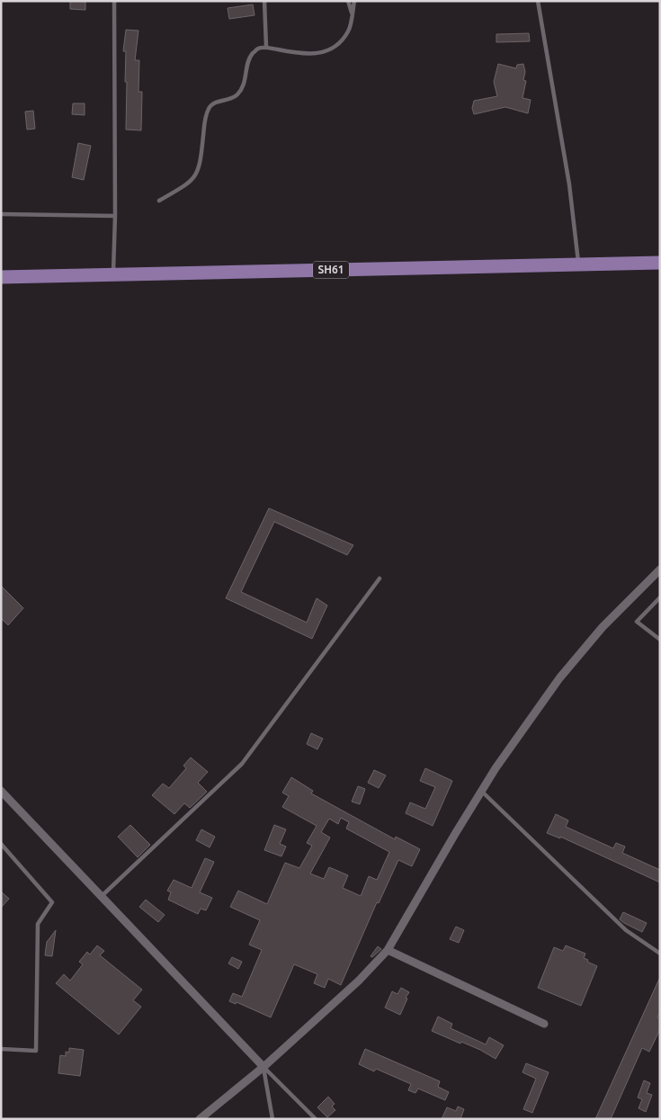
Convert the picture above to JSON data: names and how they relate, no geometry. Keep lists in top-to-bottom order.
{
  "streets": {
    "main road": ["SH61"]
  }
}
